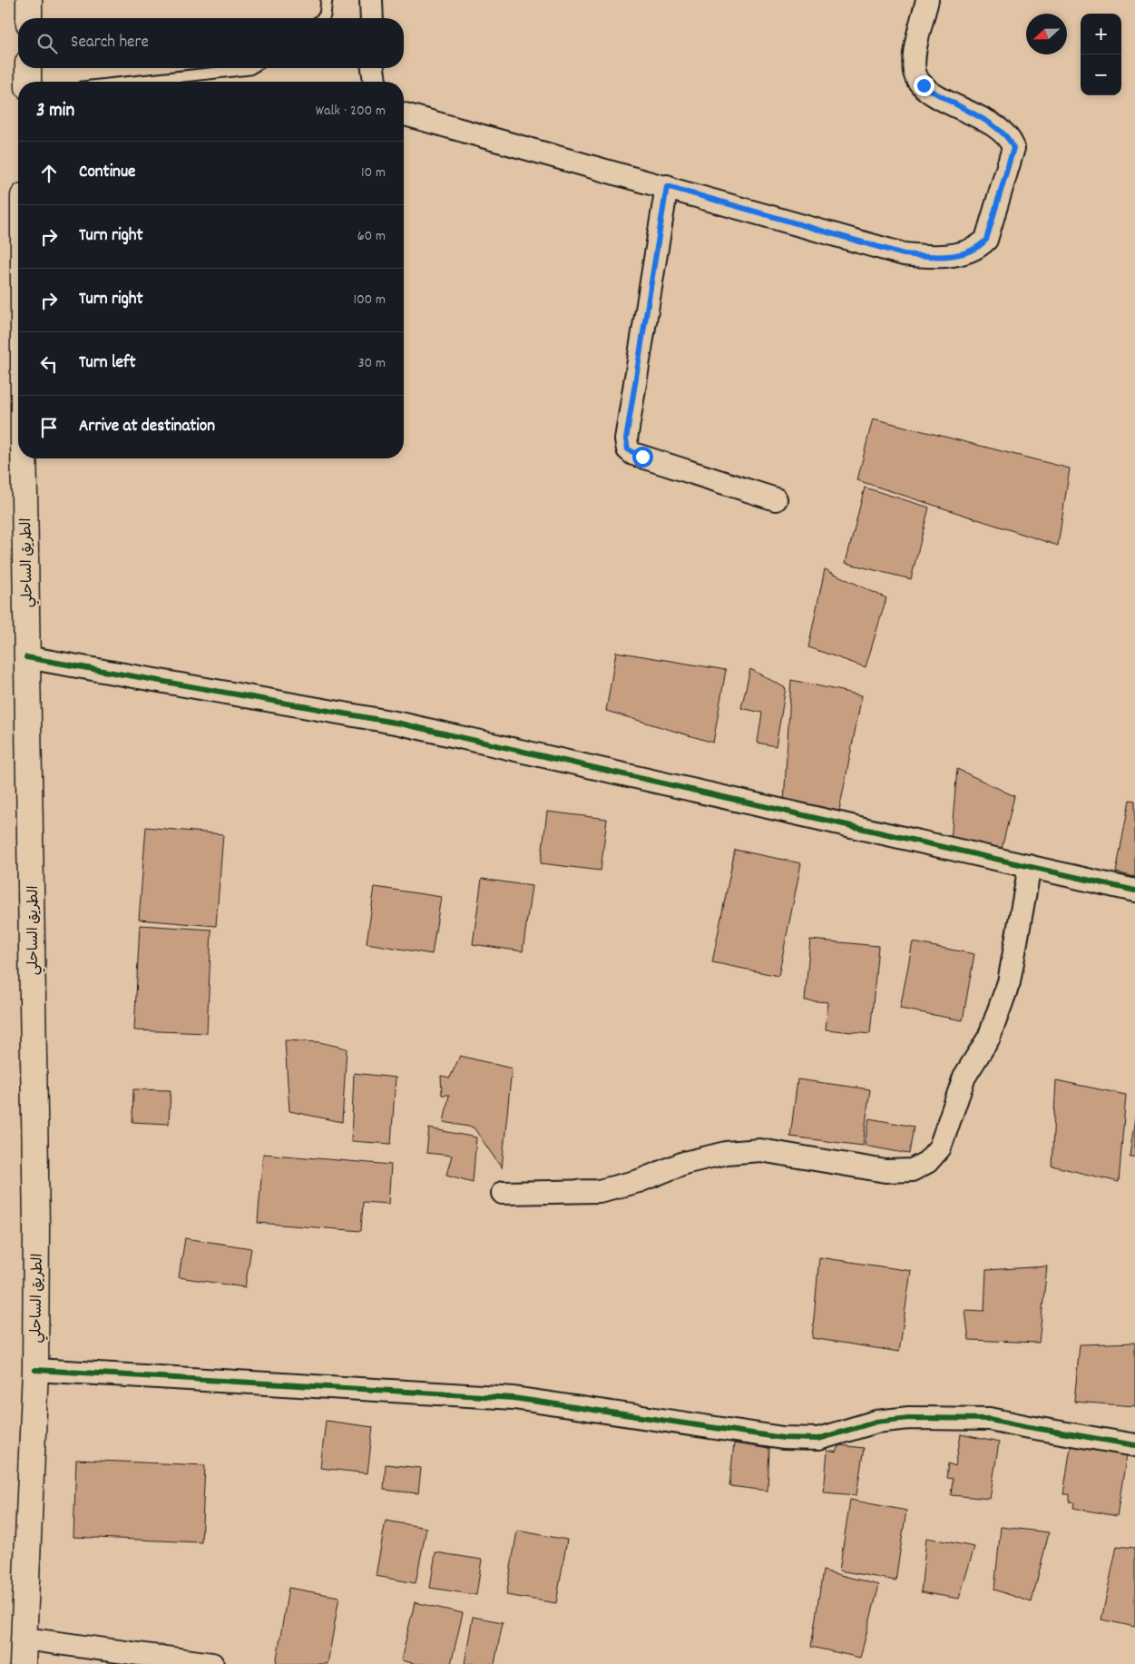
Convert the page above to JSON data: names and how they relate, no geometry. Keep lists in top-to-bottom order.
{
  "streets": {
    "highway": ["الطريق الساحلي"]
  },
  "north": "left",
  "page": {
    "map_buttons": ["+", "−"],
    "search": "Search here",
    "heading": ["3 min", "Walk · 200 m"],
    "list": [
      ["Continue", "10 m"],
      ["Turn right", "60 m"],
      ["Turn right", "100 m"],
      ["Turn left", "30 m"],
      "Arrive at destination"
    ]
  }
}
